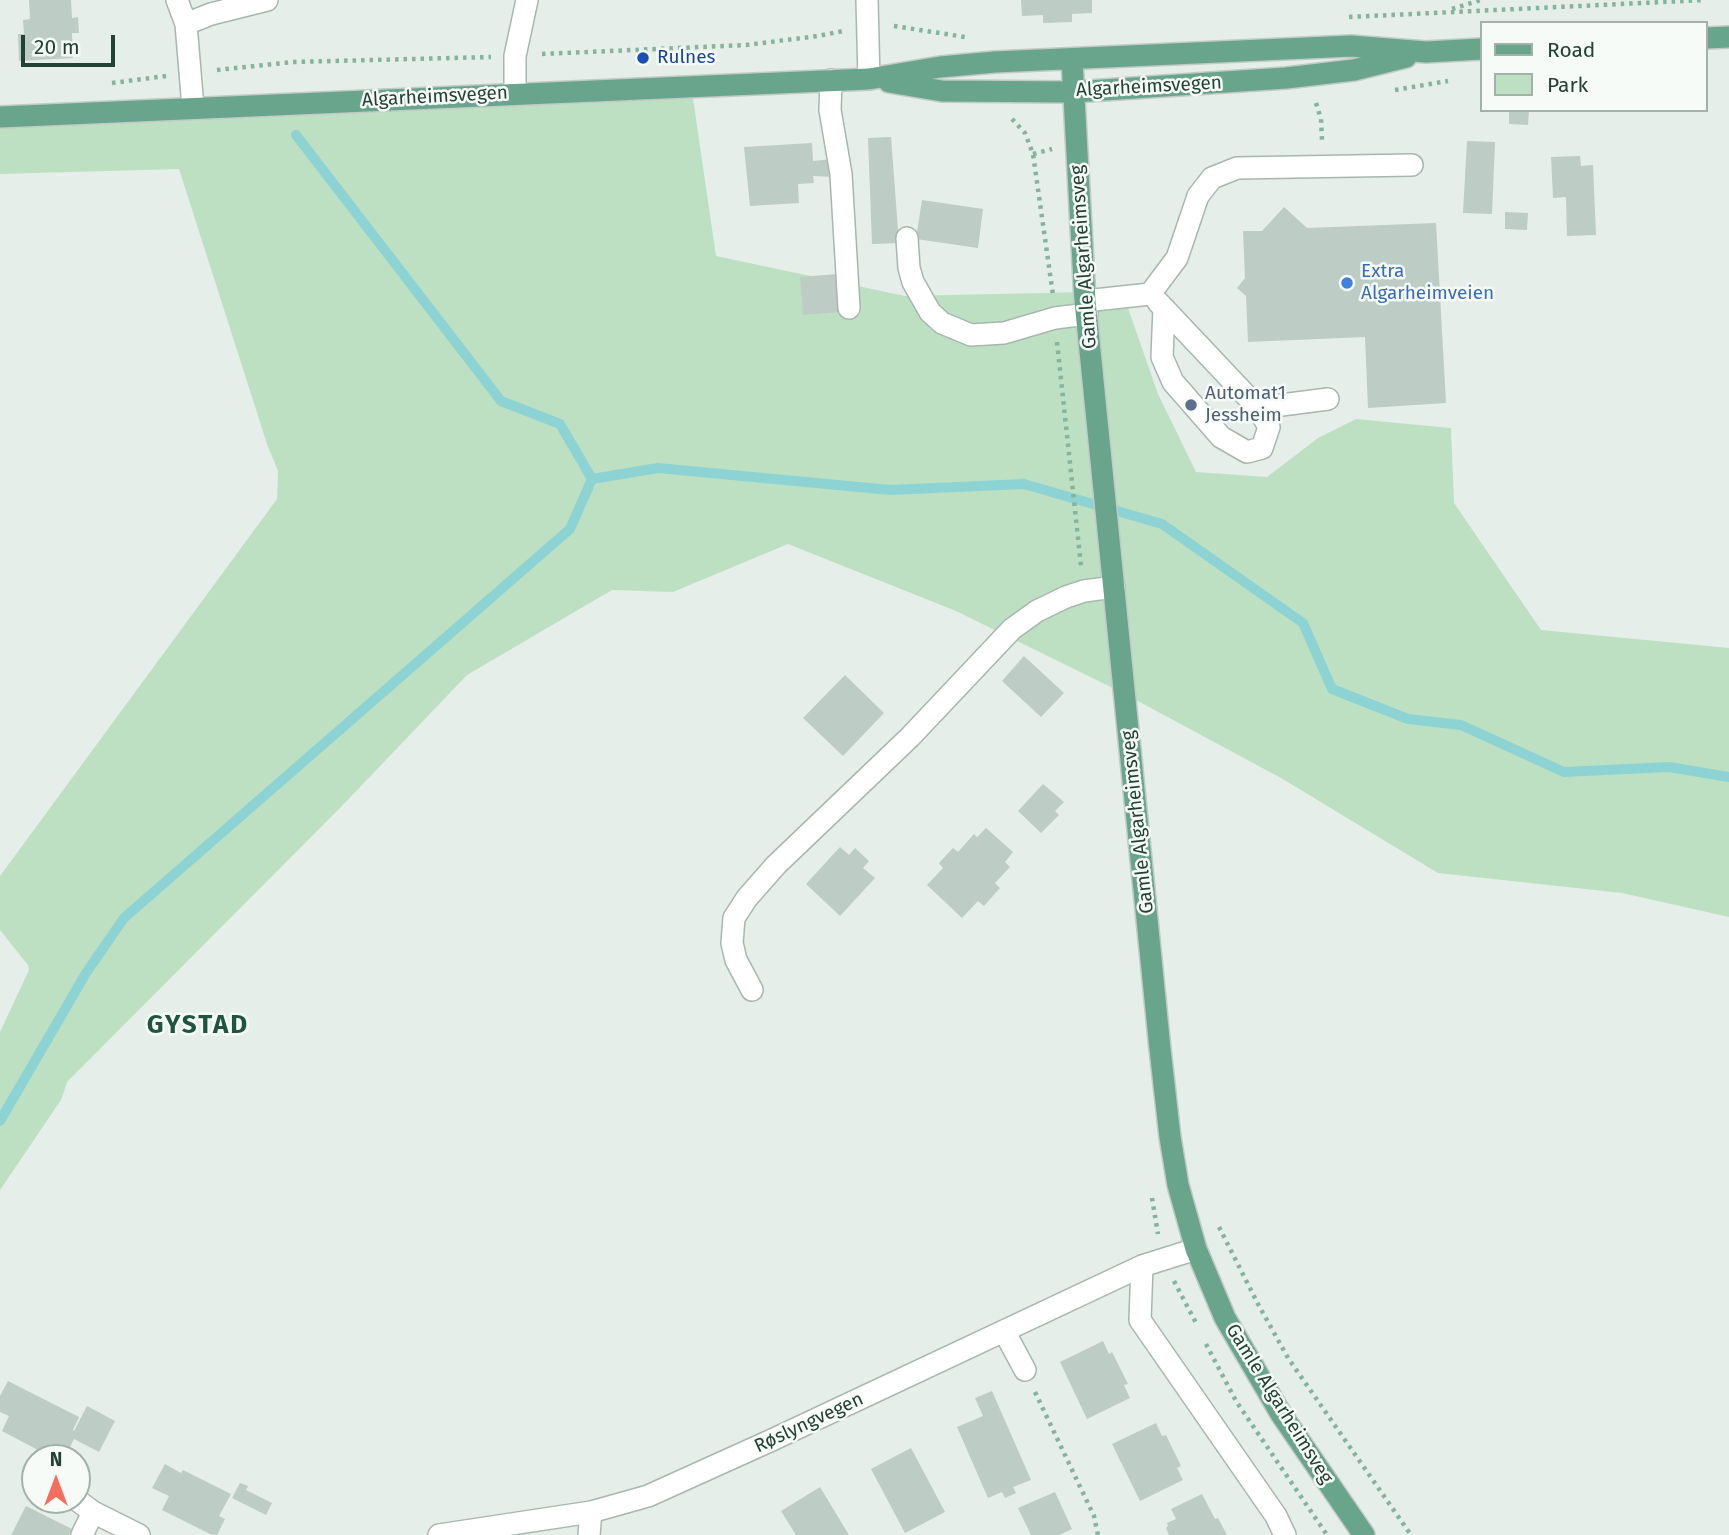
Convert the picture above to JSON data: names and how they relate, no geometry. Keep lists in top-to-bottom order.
{
  "streets": {
    "main road": ["Algarheimsvegen", "Gamle Algarheimsveg"],
    "street": ["Røslyngvegen"]
  },
  "crossings": [
    ["Algarheimsvegen", "Gamle Algarheimsveg"],
    ["Gamle Algarheimsveg", "Røslyngvegen"]
  ],
  "districts": ["GYSTAD"],
  "places": ["Rulnes", "Extra Algarheimveien", "Automat1 Jessheim"],
  "legend": ["Road", "Park"],
  "scale_bar": "20 m",
  "north": "top"
}
